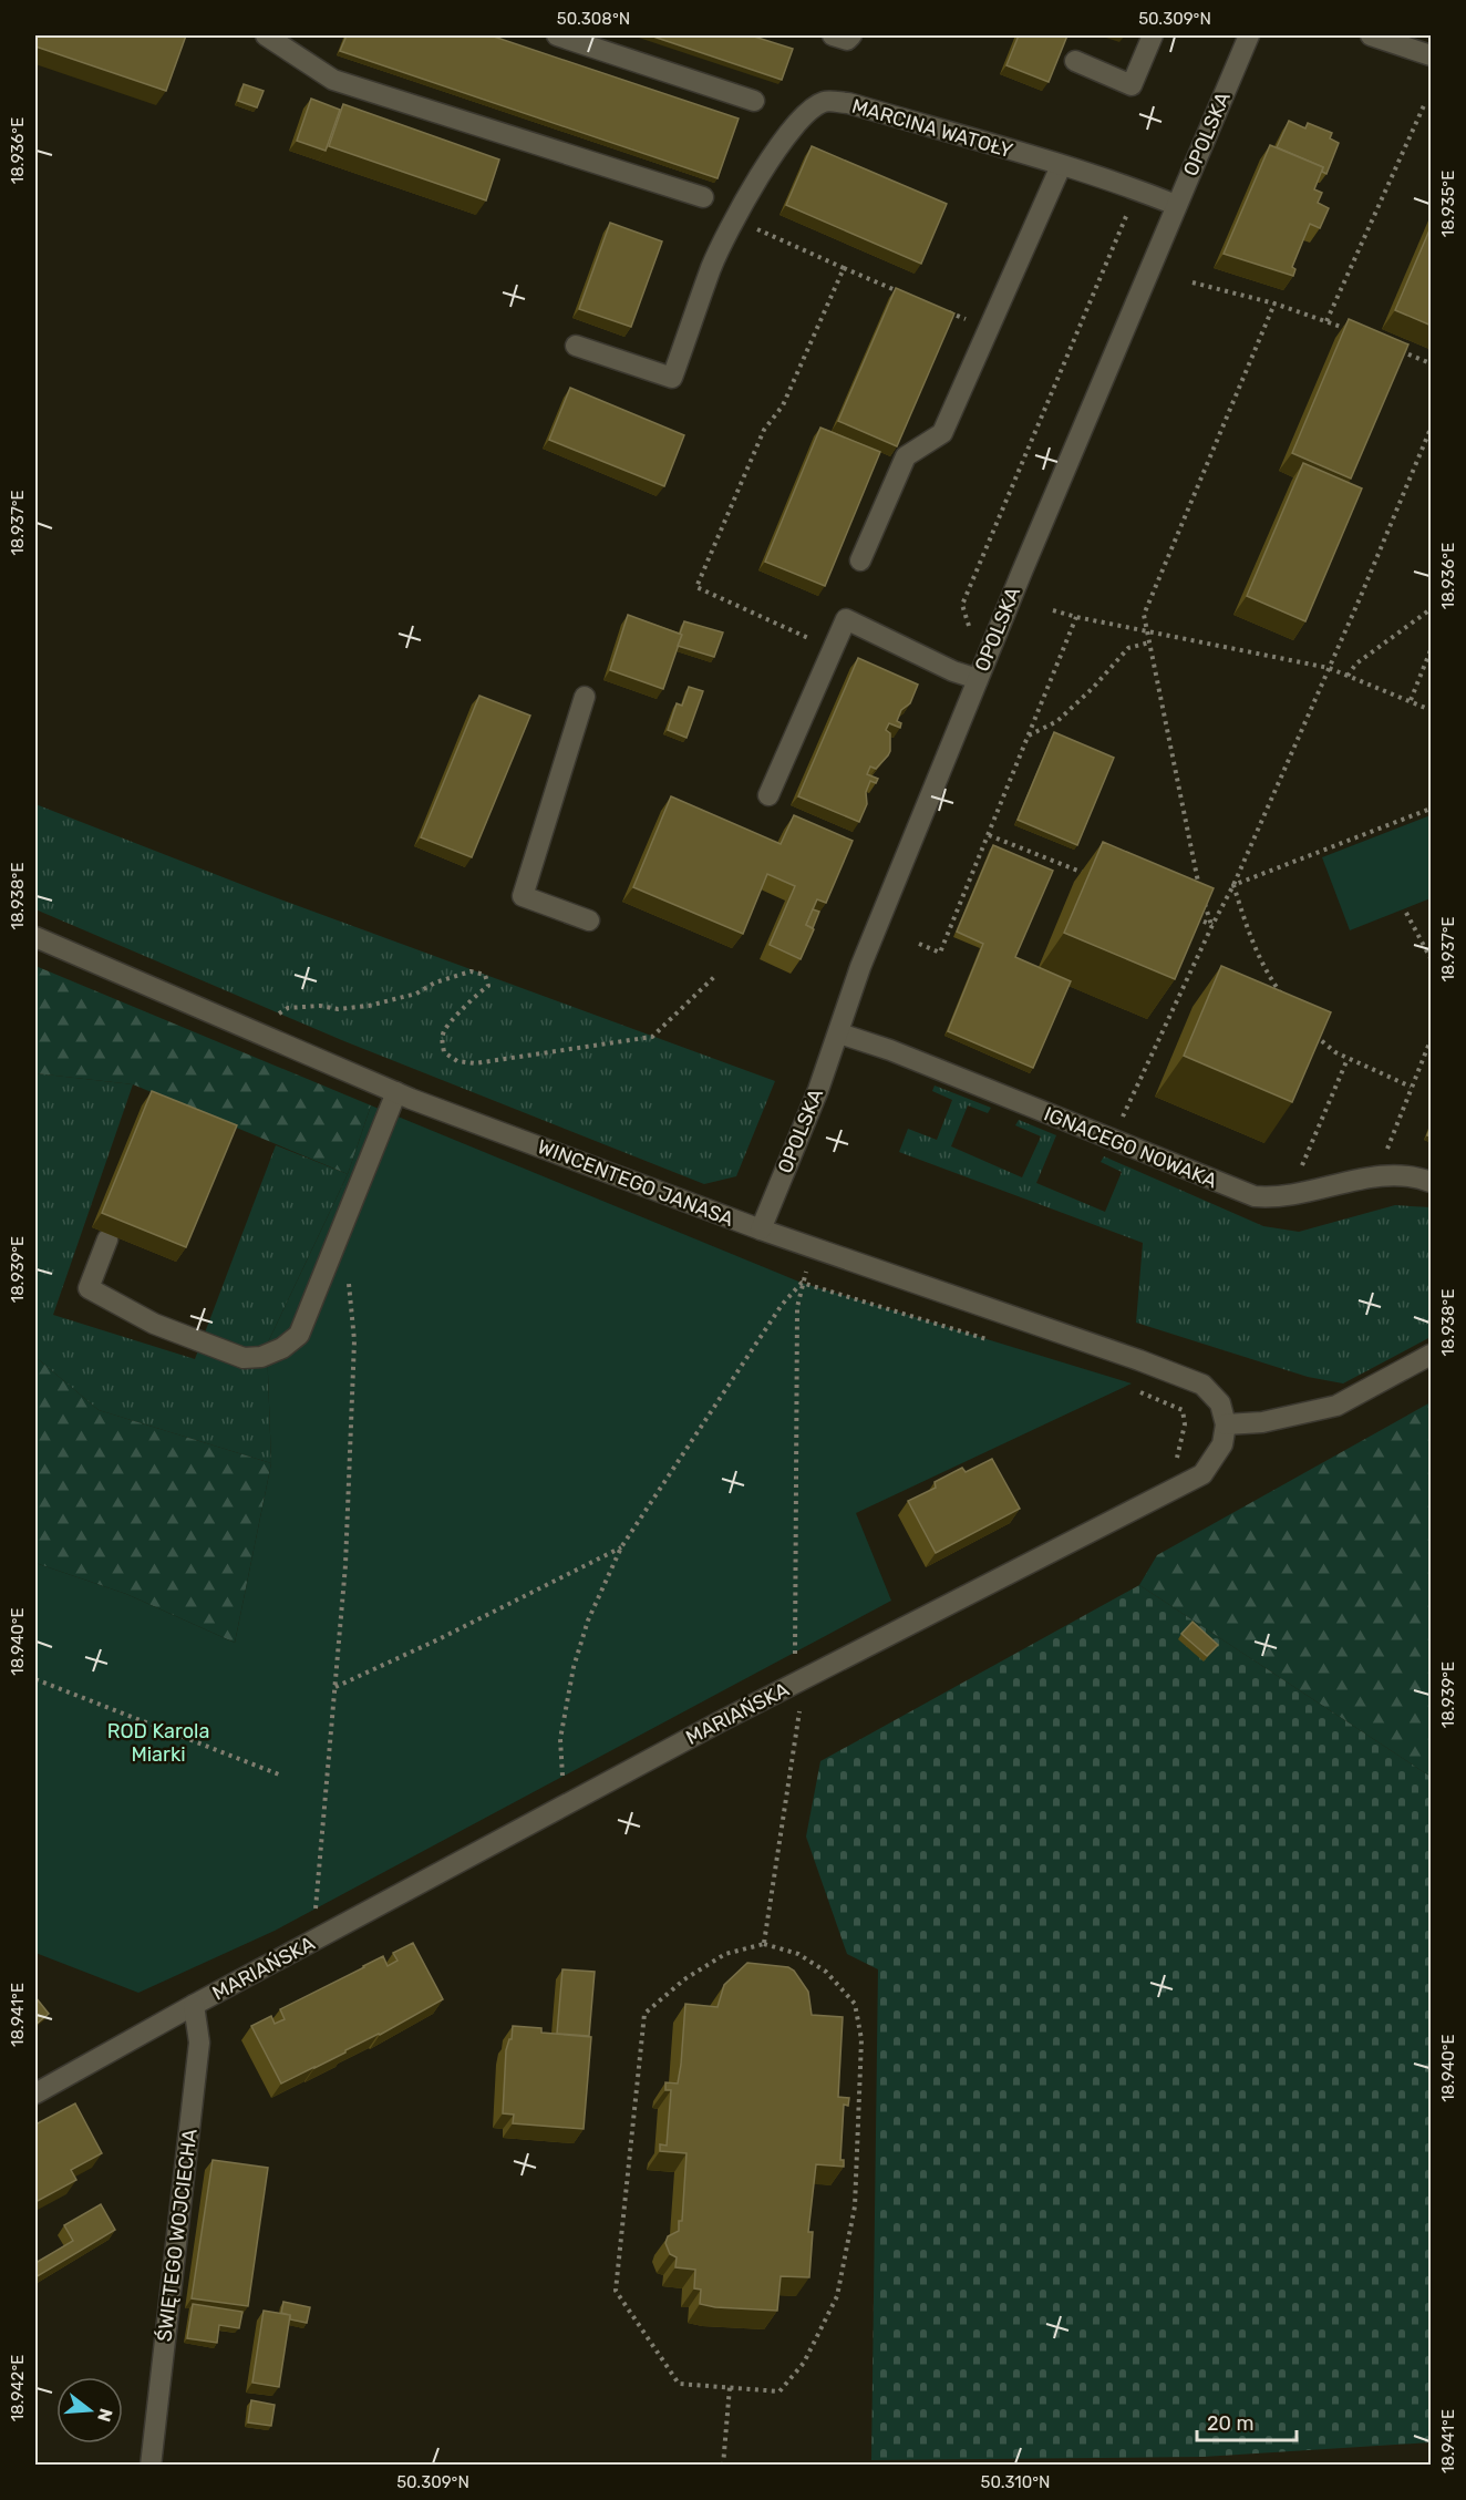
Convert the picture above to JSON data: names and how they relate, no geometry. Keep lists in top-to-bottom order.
{
  "streets": {
    "street": [
      "MARCINA WATOŁY",
      "OPOLSKA",
      "IGNACEGO NOWAKA",
      "WINCENTEGO JANASA",
      "MARIAŃSKA",
      "ŚWIĘTEGO WOJCIECHA"
    ]
  },
  "crossings": [
    ["MARCINA WATOŁY", "OPOLSKA"],
    ["OPOLSKA", "IGNACEGO NOWAKA"],
    ["OPOLSKA", "WINCENTEGO JANASA"],
    ["WINCENTEGO JANASA", "MARIAŃSKA"],
    ["MARIAŃSKA", "ŚWIĘTEGO WOJCIECHA"]
  ],
  "parks": ["ROD Karola Miarki"],
  "scale_bar": "20 m",
  "north": "right",
  "coordinates": [
    "50.308°N",
    "50.309°N",
    "18.936°E",
    "18.935°E",
    "18.937°E",
    "18.938°E",
    "18.939°E",
    "18.940°E",
    "18.941°E",
    "18.942°E",
    "50.310°N"
  ]
}
